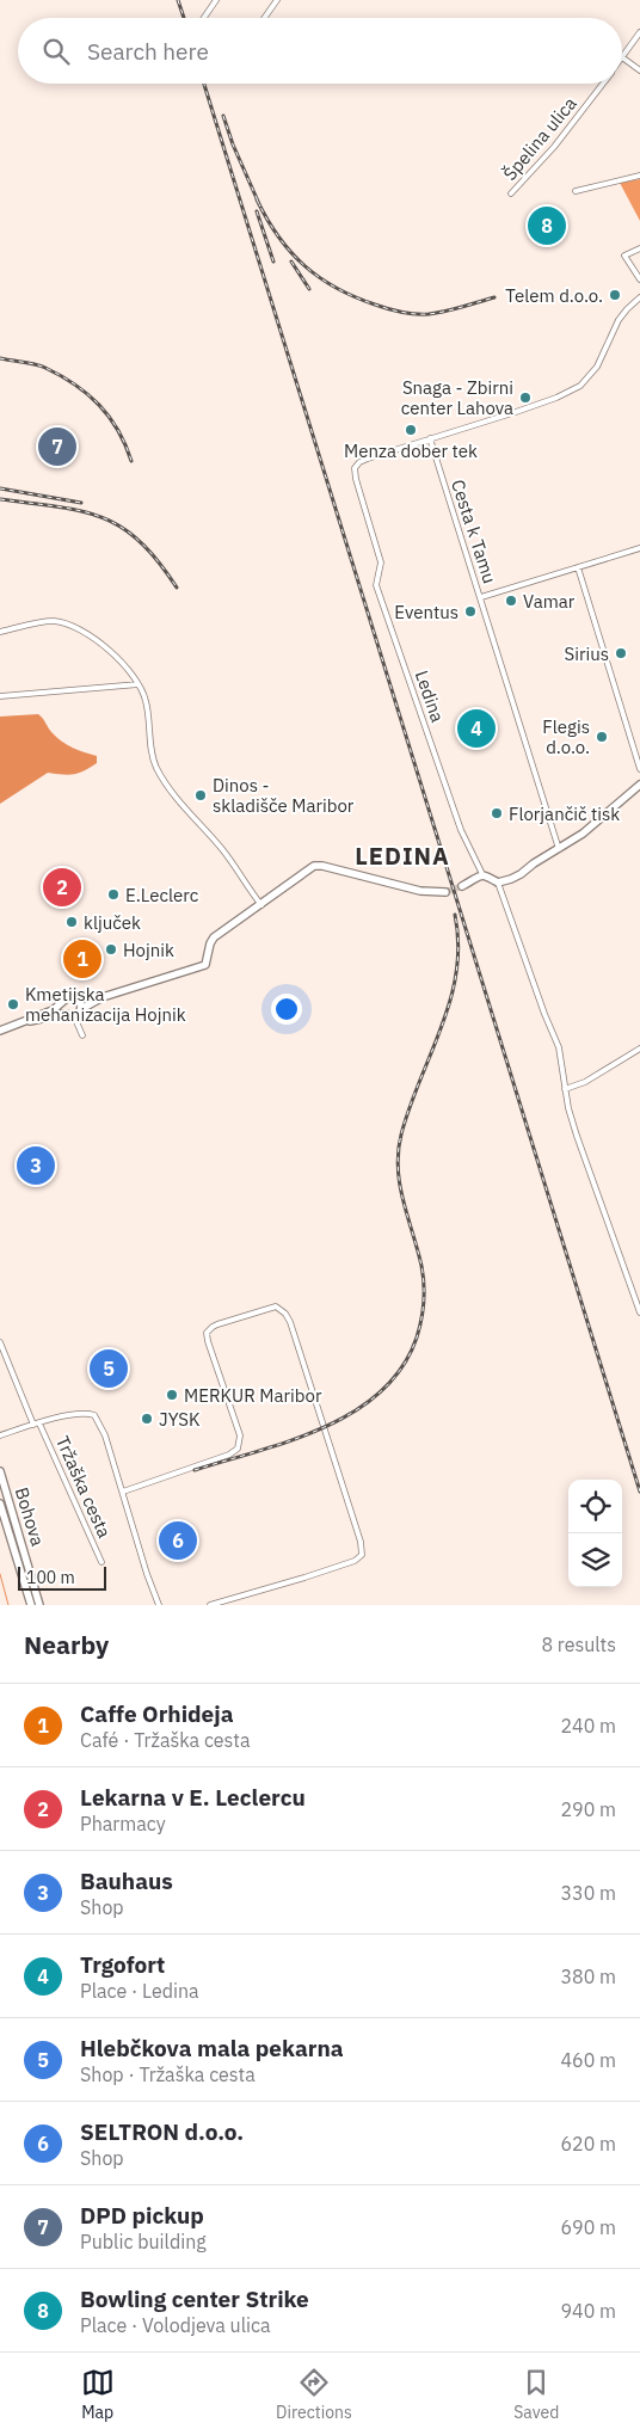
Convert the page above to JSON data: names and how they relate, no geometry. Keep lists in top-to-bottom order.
{
  "streets": {
    "street": [
      "Špelina ulica",
      "Cesta k Tamu",
      "Ledina",
      "Tržaška cesta",
      "Bohova"
    ]
  },
  "crossings": [
    ["Cesta k Tamu", "Ledina"]
  ],
  "districts": ["LEDINA"],
  "places": [
    "Telem d.o.o.",
    "Snaga - Zbirni center Lahova",
    "Menza dober tek",
    "Vamar",
    "Eventus",
    "Sirius",
    "Flegis d.o.o.",
    "Dinos - skladišče Maribor",
    "Florjančič tisk",
    "E.Leclerc",
    "ključek",
    "Hojnik",
    "Kmetijska mehanizacija Hojnik",
    "MERKUR Maribor",
    "JYSK"
  ],
  "scale_bar": "100 m",
  "page": {
    "search": "Search here",
    "pins": [
      "8",
      "7",
      "4",
      "2",
      "1",
      "3",
      "5",
      "6"
    ],
    "scale": "100 m",
    "heading": ["Nearby", "8 results"],
    "list": [
      {
        "mark": "1",
        "name": "Caffe Orhideja",
        "note": "Café · Tržaška cesta",
        "value": "240 m"
      },
      {
        "mark": "2",
        "name": "Lekarna v E. Leclercu",
        "note": "Pharmacy",
        "value": "290 m"
      },
      {
        "mark": "3",
        "name": "Bauhaus",
        "note": "Shop",
        "value": "330 m"
      },
      {
        "mark": "4",
        "name": "Trgofort",
        "note": "Place · Ledina",
        "value": "380 m"
      },
      {
        "mark": "5",
        "name": "Hlebčkova mala pekarna",
        "note": "Shop · Tržaška cesta",
        "value": "460 m"
      },
      {
        "mark": "6",
        "name": "SELTRON d.o.o.",
        "note": "Shop",
        "value": "620 m"
      },
      {
        "mark": "7",
        "name": "DPD pickup",
        "note": "Public building",
        "value": "690 m"
      },
      {
        "mark": "8",
        "name": "Bowling center Strike",
        "note": "Place · Volodjeva ulica",
        "value": "940 m"
      }
    ],
    "nav": ["Map", "Directions", "Saved"]
  }
}
